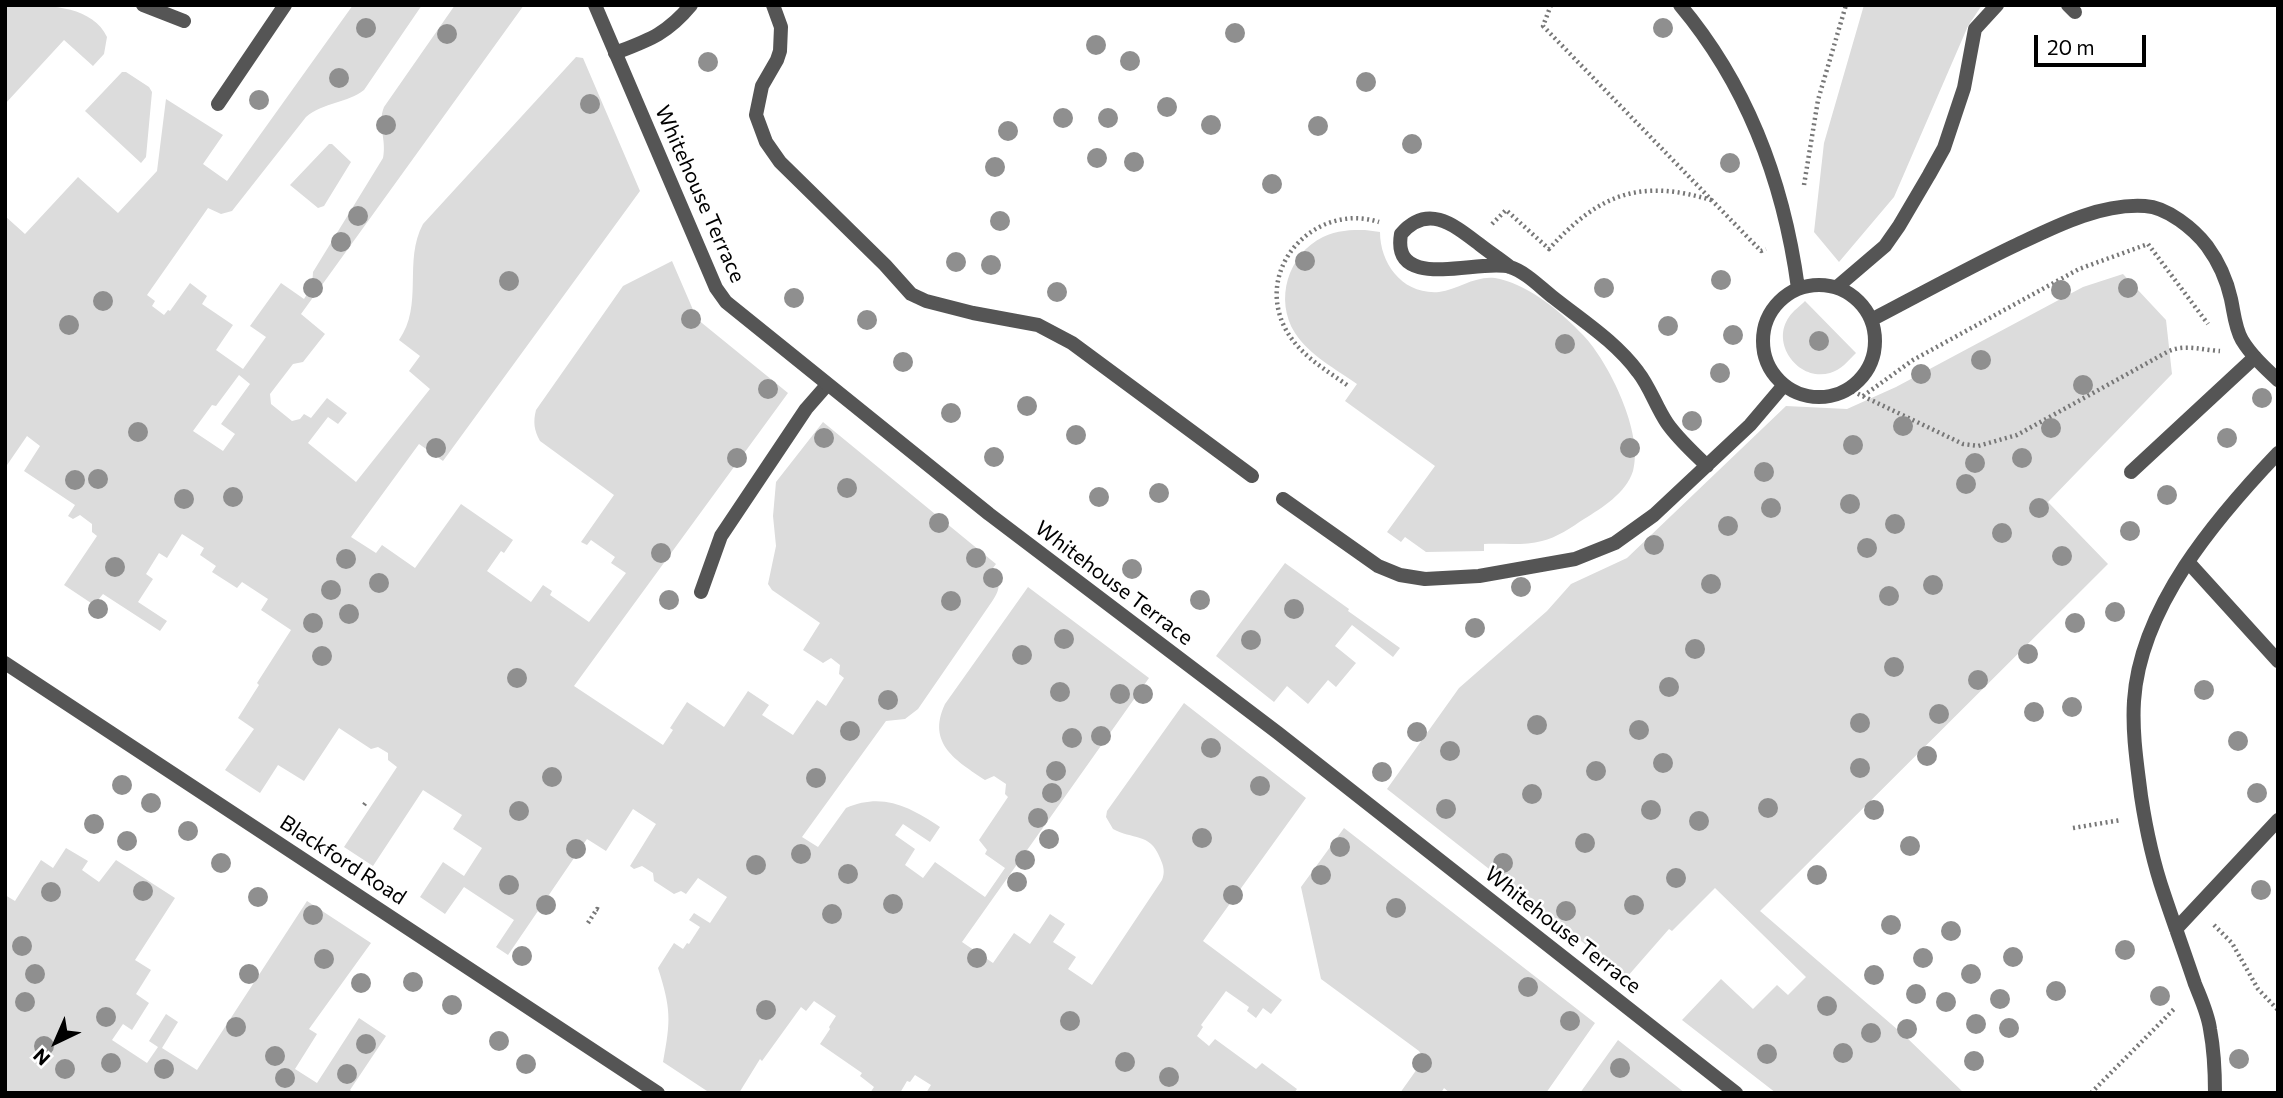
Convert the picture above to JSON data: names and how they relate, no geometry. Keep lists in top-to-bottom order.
{
  "streets": {
    "street": ["Whitehouse Terrace", "Blackford Road"]
  },
  "scale_bar": "20 m",
  "north": "bottom left"
}
